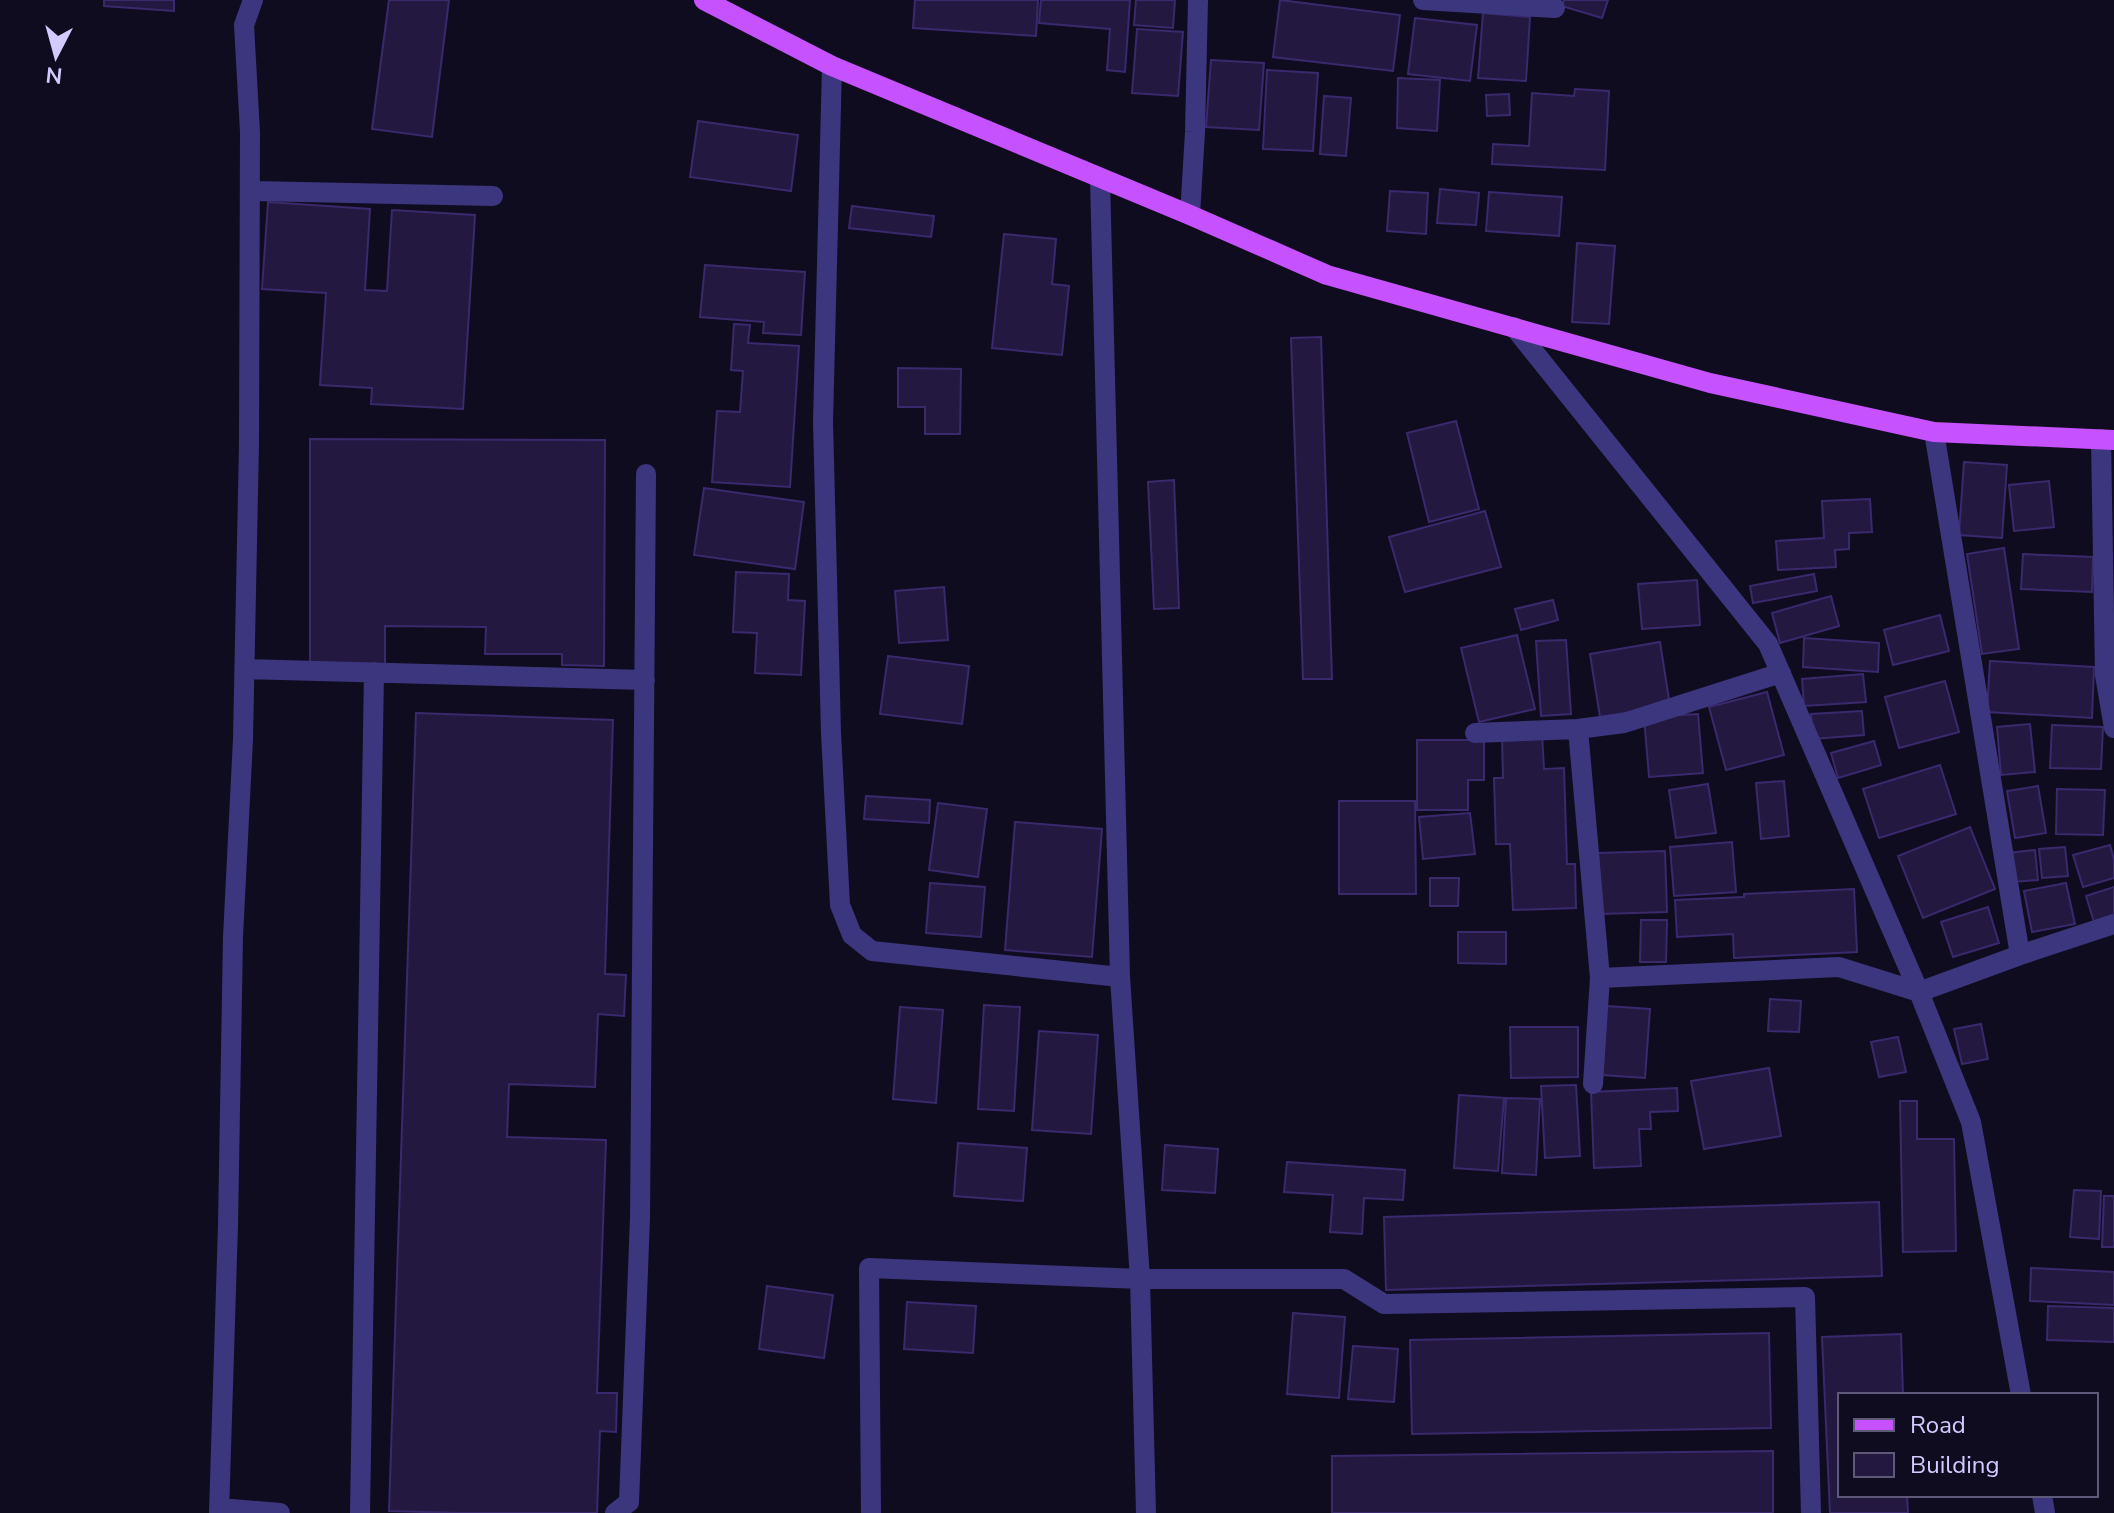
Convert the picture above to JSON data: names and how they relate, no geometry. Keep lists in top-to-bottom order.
{
  "legend": ["Road", "Building"],
  "north": "bottom"
}
